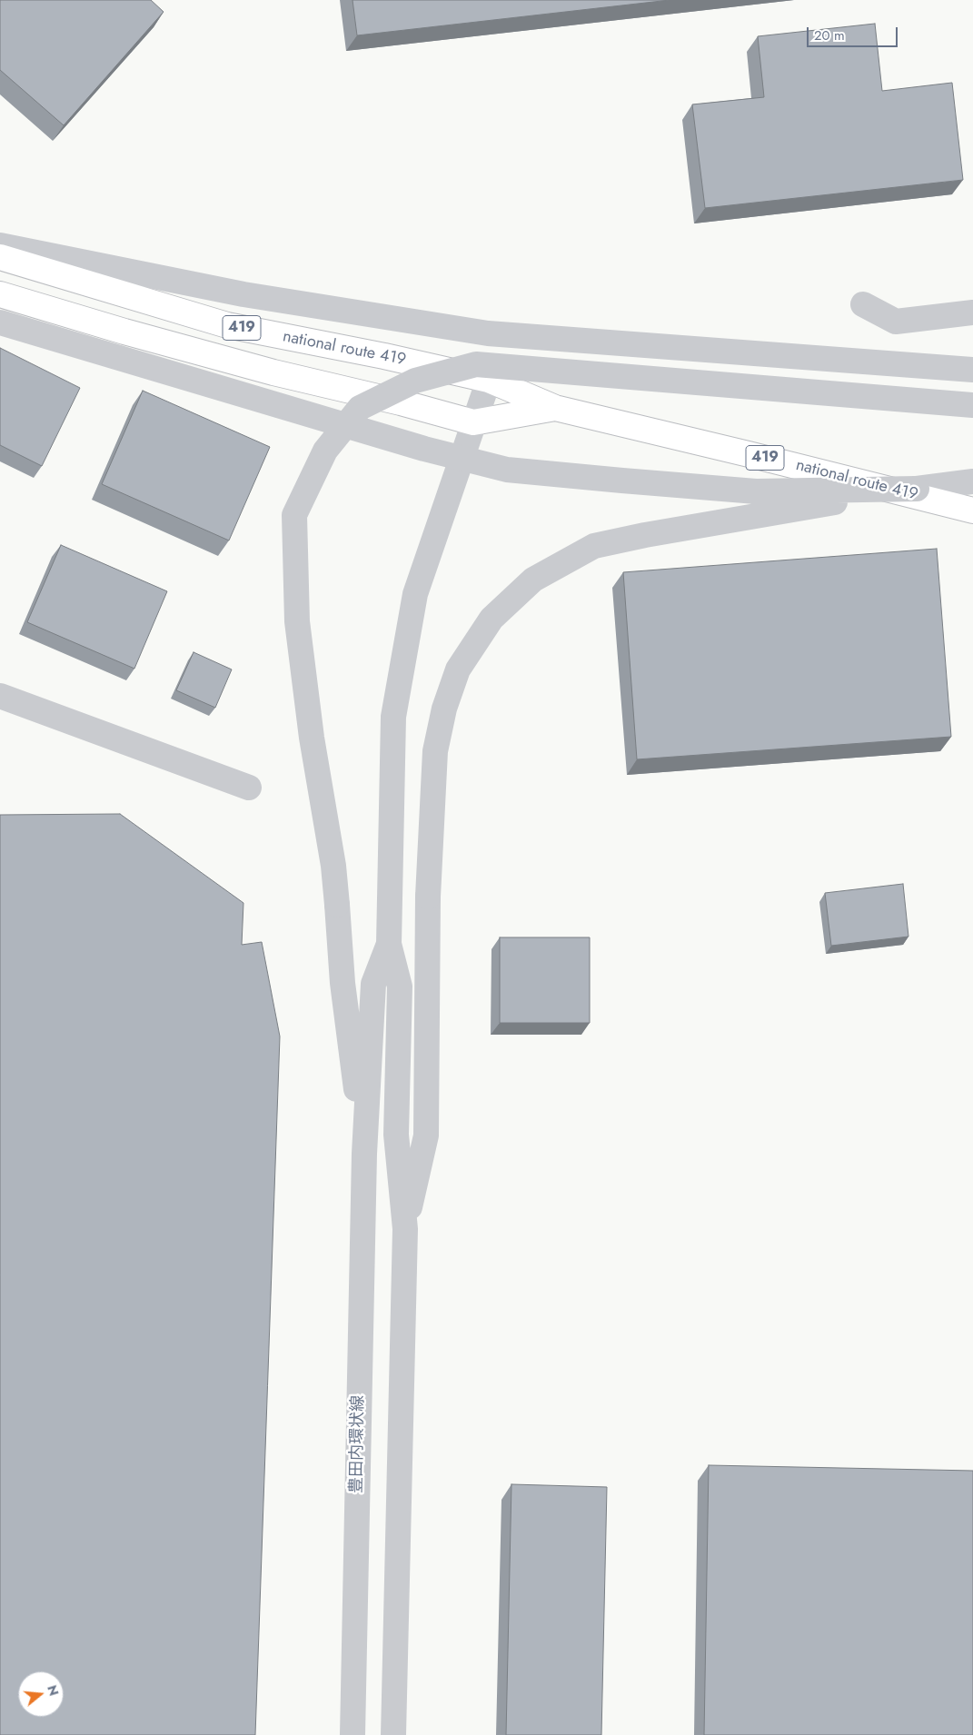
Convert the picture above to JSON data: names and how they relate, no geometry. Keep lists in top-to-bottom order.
{
  "streets": {
    "highway": ["419", "national route 419"],
    "street": ["豊田内環状線"]
  },
  "scale_bar": "20 m",
  "north": "right"
}
